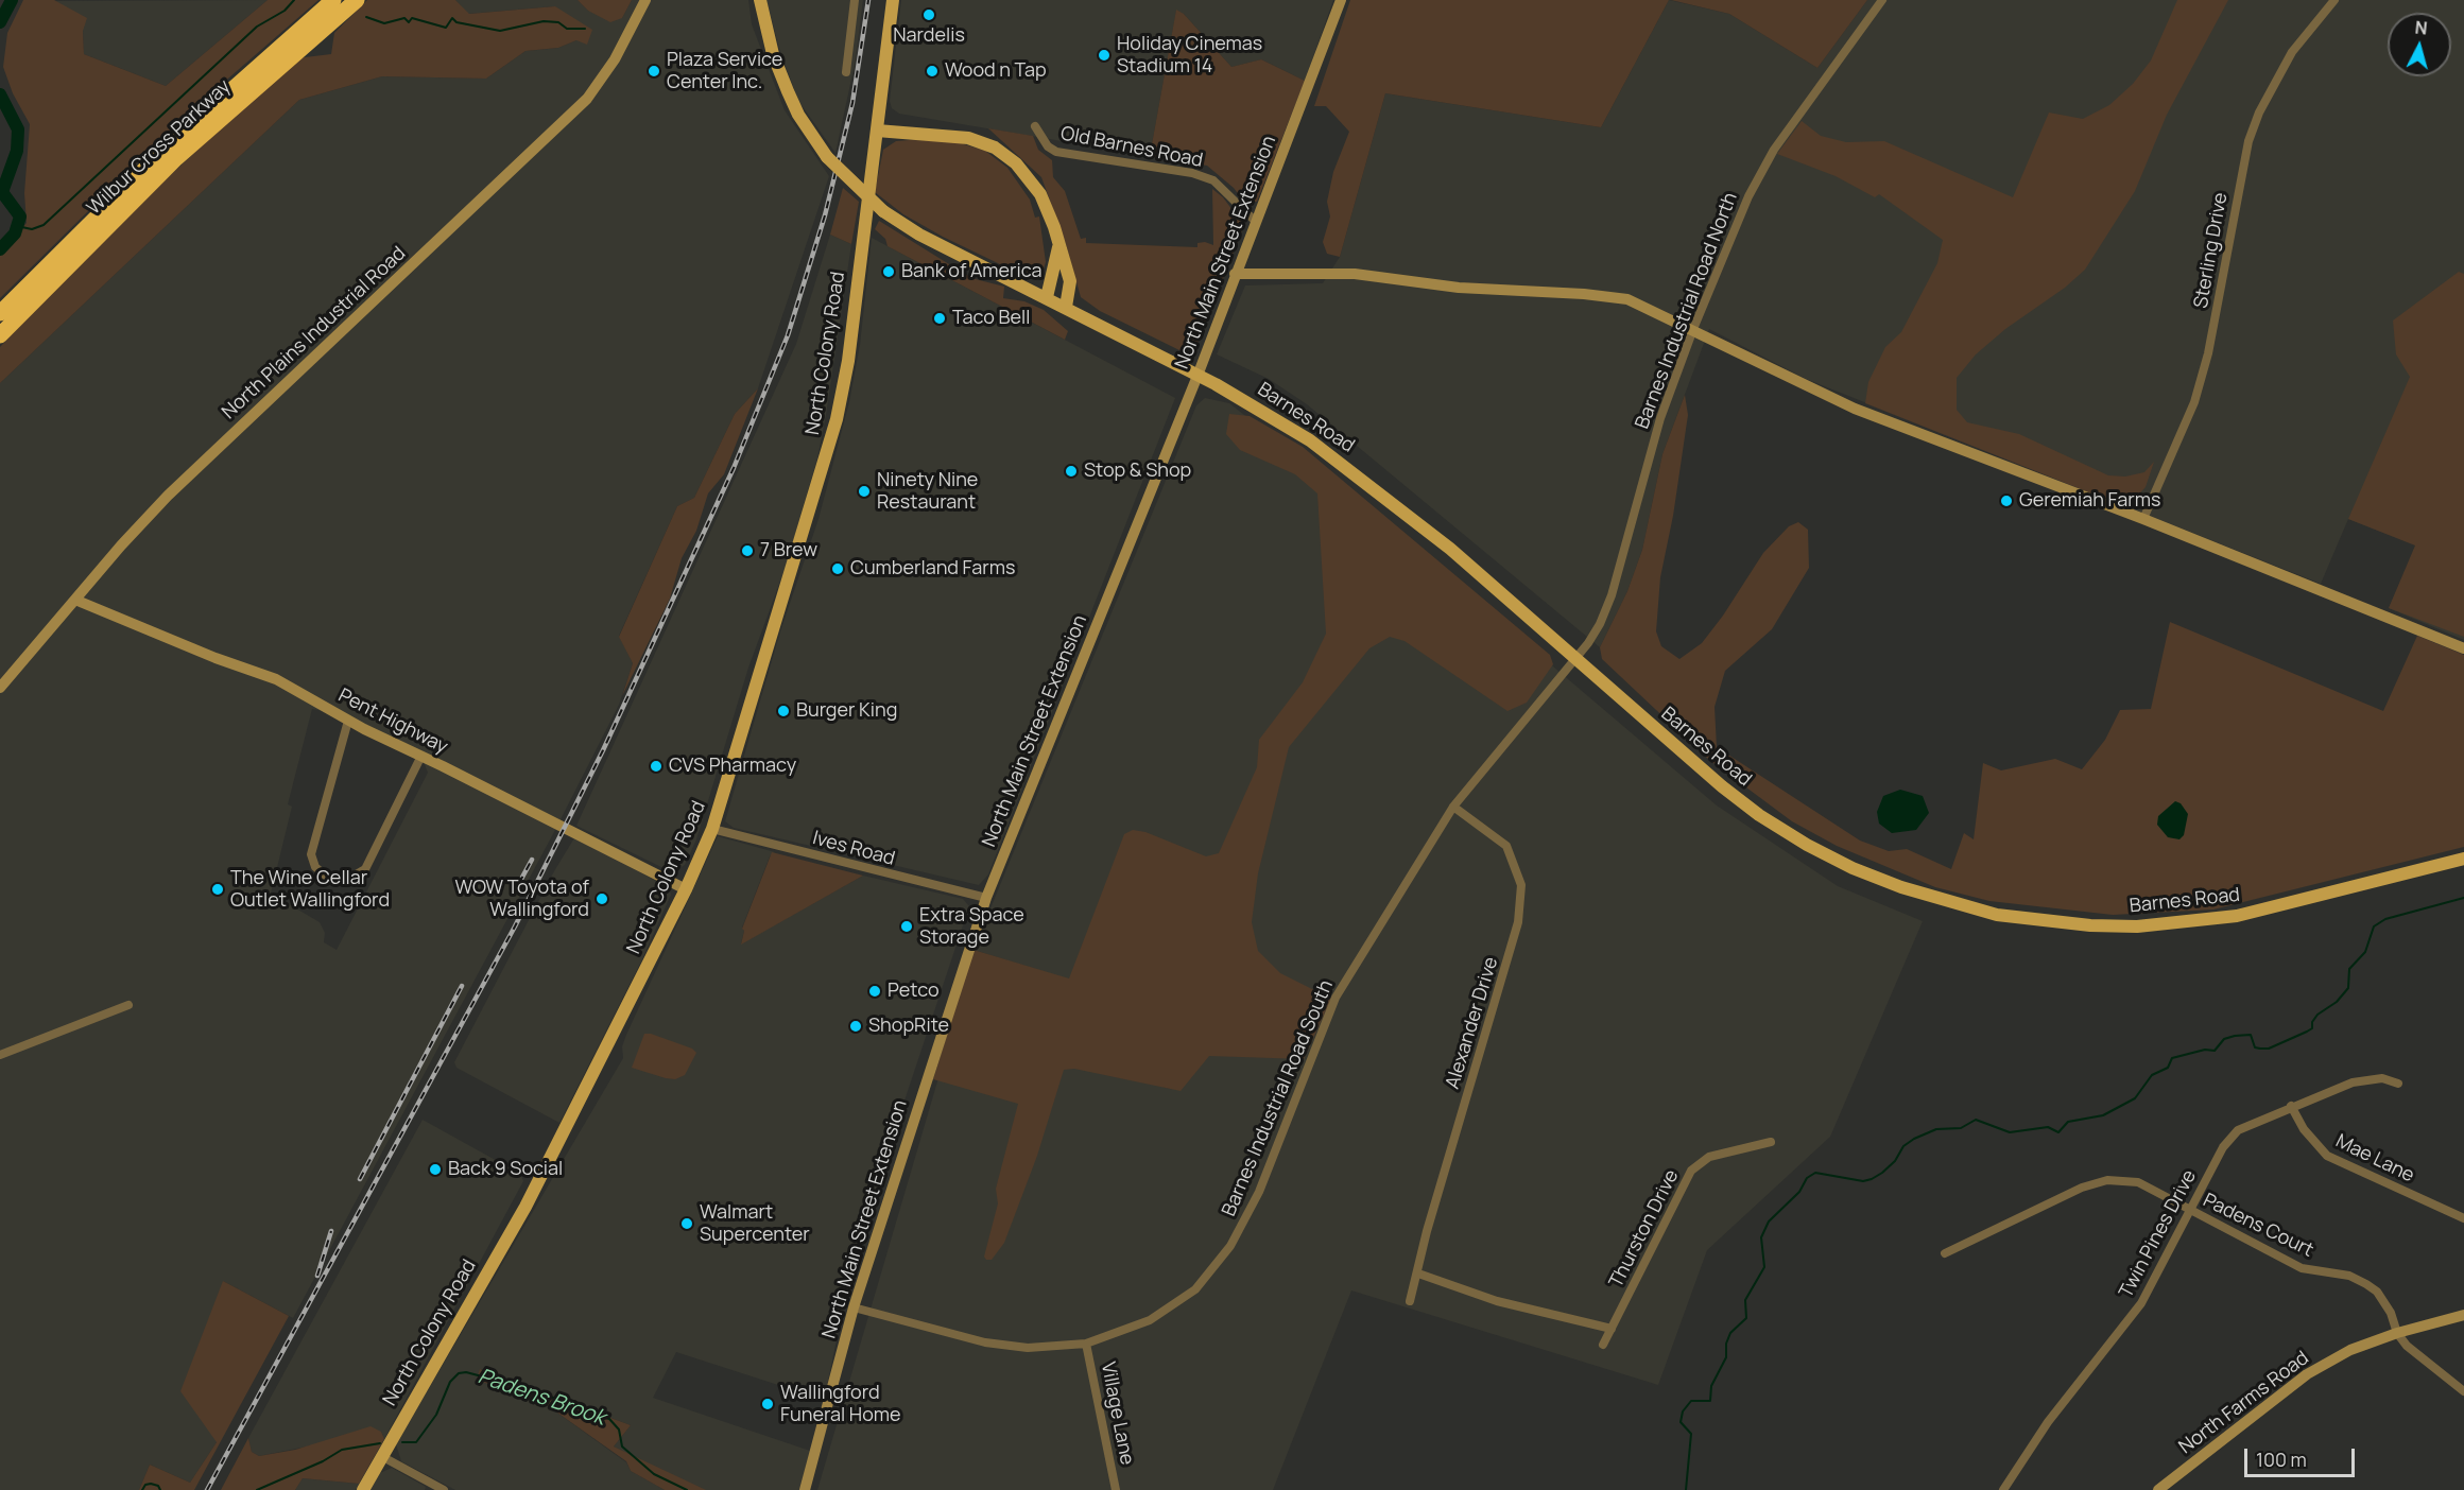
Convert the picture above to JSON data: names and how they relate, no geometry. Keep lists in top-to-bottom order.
{
  "streets": {
    "highway": ["Wilbur Cross Parkway"],
    "main road": ["North Colony Road", "Barnes Road"],
    "street": [
      "Old Barnes Road",
      "Sterling Drive",
      "North Main Street Extension",
      "Barnes Industrial Road North",
      "North Plains Industrial Road",
      "Pent Highway",
      "Ives Road",
      "Alexander Drive",
      "Barnes Industrial Road South",
      "Mae Lane",
      "Padens Court",
      "Thurston Drive",
      "Twin Pines Drive",
      "North Farms Road",
      "Village Lane"
    ]
  },
  "crossings": [
    ["Old Barnes Road", "North Main Street Extension"],
    ["North Main Street Extension", "Barnes Road"],
    ["North Main Street Extension", "Ives Road"],
    ["North Main Street Extension", "Barnes Industrial Road South"],
    ["Barnes Industrial Road North", "Barnes Road"],
    ["Barnes Industrial Road North", "Barnes Industrial Road South"],
    ["North Plains Industrial Road", "Pent Highway"],
    ["North Colony Road", "Pent Highway"],
    ["North Colony Road", "Ives Road"],
    ["Barnes Road", "Barnes Industrial Road South"],
    ["Alexander Drive", "Barnes Industrial Road South"],
    ["Barnes Industrial Road South", "Village Lane"],
    ["Mae Lane", "Twin Pines Drive"],
    ["Padens Court", "Twin Pines Drive"],
    ["Padens Court", "North Farms Road"]
  ],
  "water": ["Padens Brook"],
  "places": [
    "Nardelis",
    "Holiday Cinemas Stadium 14",
    "Plaza Service Center Inc.",
    "Wood n Tap",
    "Bank of America",
    "Taco Bell",
    "Stop & Shop",
    "Ninety Nine Restaurant",
    "Geremiah Farms",
    "7 Brew",
    "Cumberland Farms",
    "Burger King",
    "CVS Pharmacy",
    "The Wine Cellar Outlet Wallingford",
    "WOW Toyota of Wallingford",
    "Extra Space Storage",
    "Petco",
    "ShopRite",
    "Back 9 Social",
    "Walmart Supercenter",
    "Wallingford Funeral Home"
  ],
  "scale_bar": "100 m",
  "north": "top"
}
